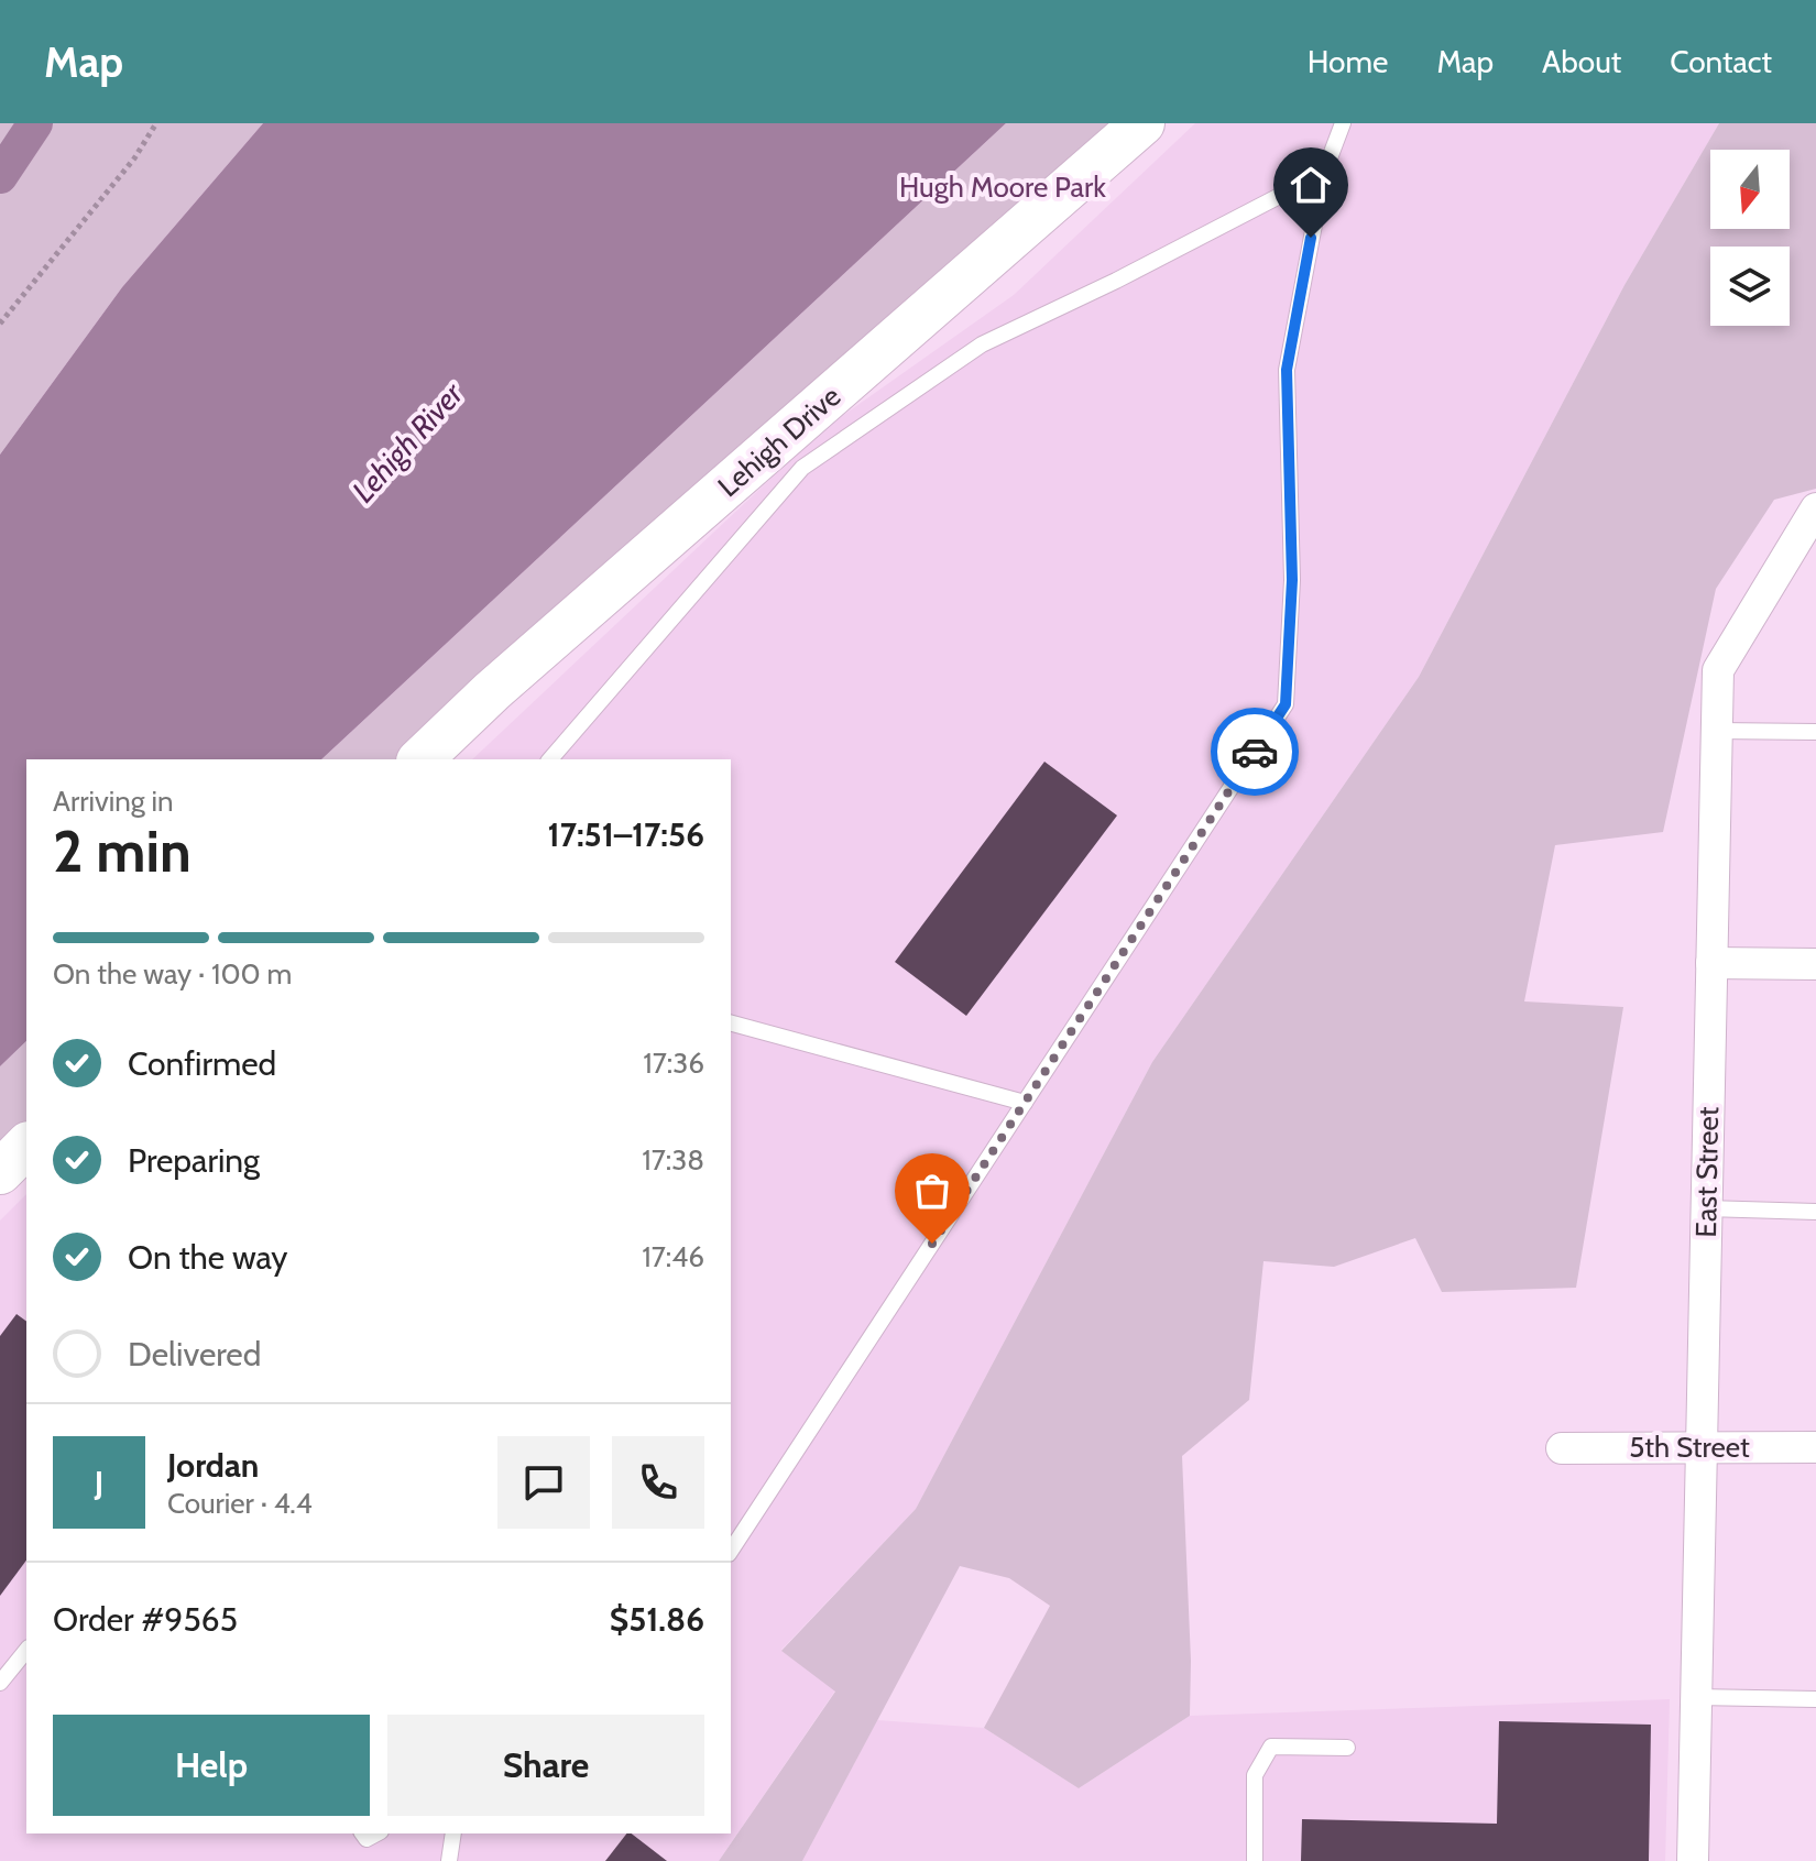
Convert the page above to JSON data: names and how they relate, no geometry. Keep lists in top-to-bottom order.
{
  "streets": {
    "street": ["Lehigh Drive", "East Street", "5th Street"]
  },
  "crossings": [
    ["East Street", "5th Street"]
  ],
  "water": ["Lehigh River"],
  "parks": ["Hugh Moore Park"],
  "north": "bottom",
  "page": {
    "header": "Map",
    "nav": [
      "Home",
      "Map",
      "About",
      "Contact"
    ],
    "heading": ["2 min", "Arriving in", "17:51–17:56"],
    "panel": [
      "Jordan",
      "Courier · 4.4",
      "Order #9565",
      "$51.86"
    ],
    "bar": "On the way · 100 m",
    "list": [
      ["Confirmed", "17:36"],
      ["Preparing", "17:38"],
      ["On the way", "17:46"],
      "Delivered"
    ],
    "round": "J",
    "buttons": ["Help", "Share"]
  }
}
